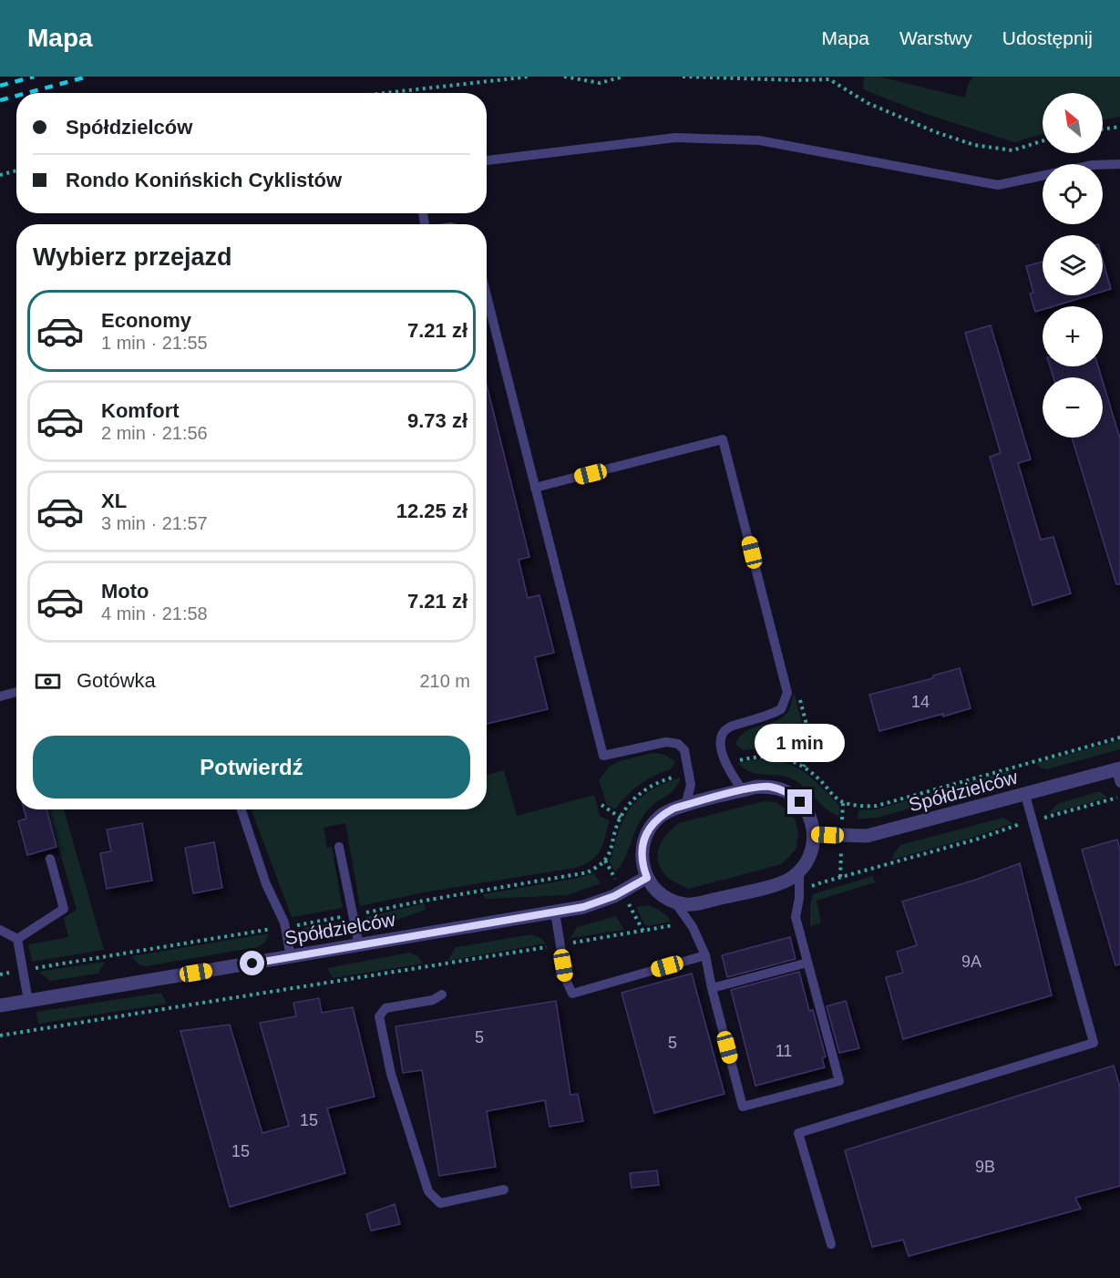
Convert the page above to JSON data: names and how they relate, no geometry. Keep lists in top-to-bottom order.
{
  "streets": {
    "street": ["Spółdzielców"]
  },
  "house_numbers": [
    "14",
    "9A",
    "5",
    "5",
    "11",
    "15",
    "15",
    "9B"
  ],
  "north": "top left",
  "page": {
    "header": "Mapa",
    "nav": ["Mapa", "Warstwy", "Udostępnij"],
    "map_buttons": ["+", "−"],
    "banner": ["Spółdzielców", "Rondo Konińskich Cyklistów"],
    "heading": "Wybierz przejazd",
    "list": [
      {
        "name": "Economy",
        "note": "1 min · 21:55",
        "value": "7.21 zł"
      },
      {
        "name": "Komfort",
        "note": "2 min · 21:56",
        "value": "9.73 zł"
      },
      {
        "name": "XL",
        "note": "3 min · 21:57",
        "value": "12.25 zł"
      },
      {
        "name": "Moto",
        "note": "4 min · 21:58",
        "value": "7.21 zł"
      }
    ],
    "pay": ["Gotówka", "210 m"],
    "bubble": "1 min",
    "buttons": "Potwierdź"
  }
}
